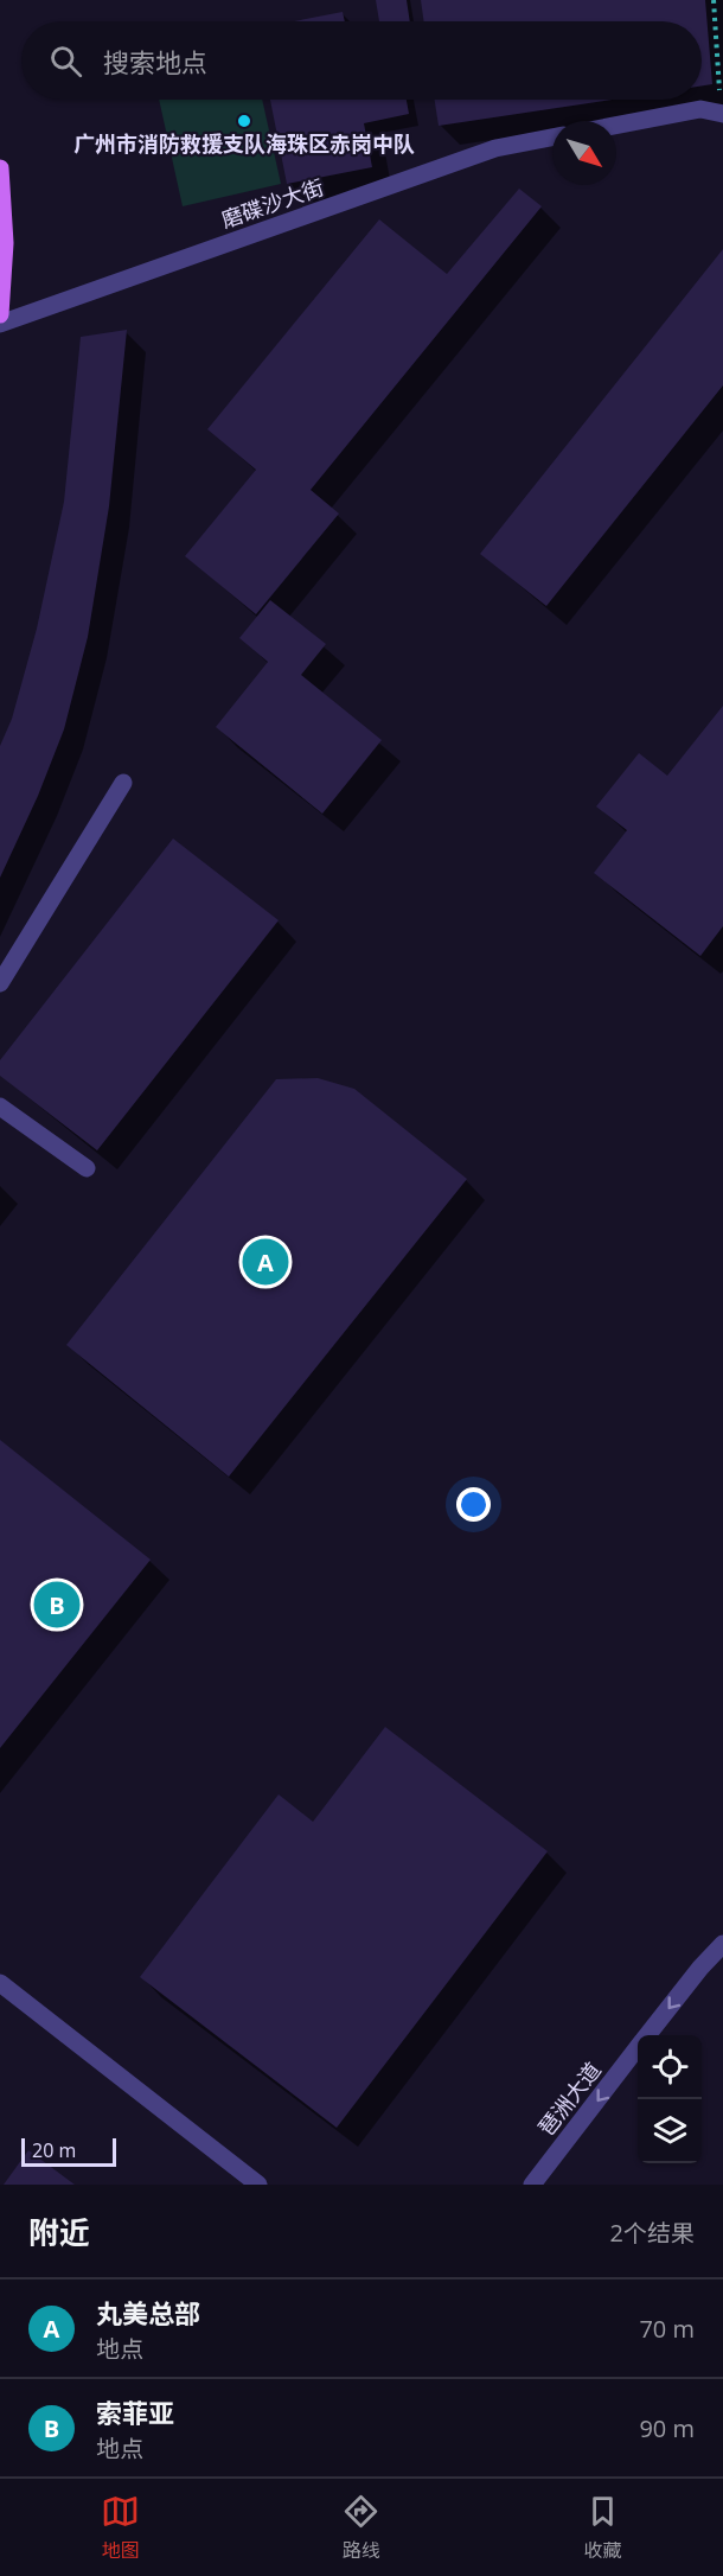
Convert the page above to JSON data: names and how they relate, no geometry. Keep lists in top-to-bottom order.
{
  "streets": {
    "street": ["磨碟沙大街", "琶洲大道"]
  },
  "one_way": ["琶洲大道"],
  "places": ["广州市消防救援支队海珠区赤岗中队"],
  "scale_bar": "20 m",
  "north": "bottom right",
  "page": {
    "search": "搜索地点",
    "pins": ["A", "B"],
    "scale": "20 m",
    "heading": ["附近", "2个结果"],
    "list": [
      {
        "mark": "A",
        "name": "丸美总部",
        "note": "地点",
        "value": "70 m"
      },
      {
        "mark": "B",
        "name": "索菲亚",
        "note": "地点",
        "value": "90 m"
      }
    ],
    "nav": ["地图", "路线", "收藏"]
  }
}
